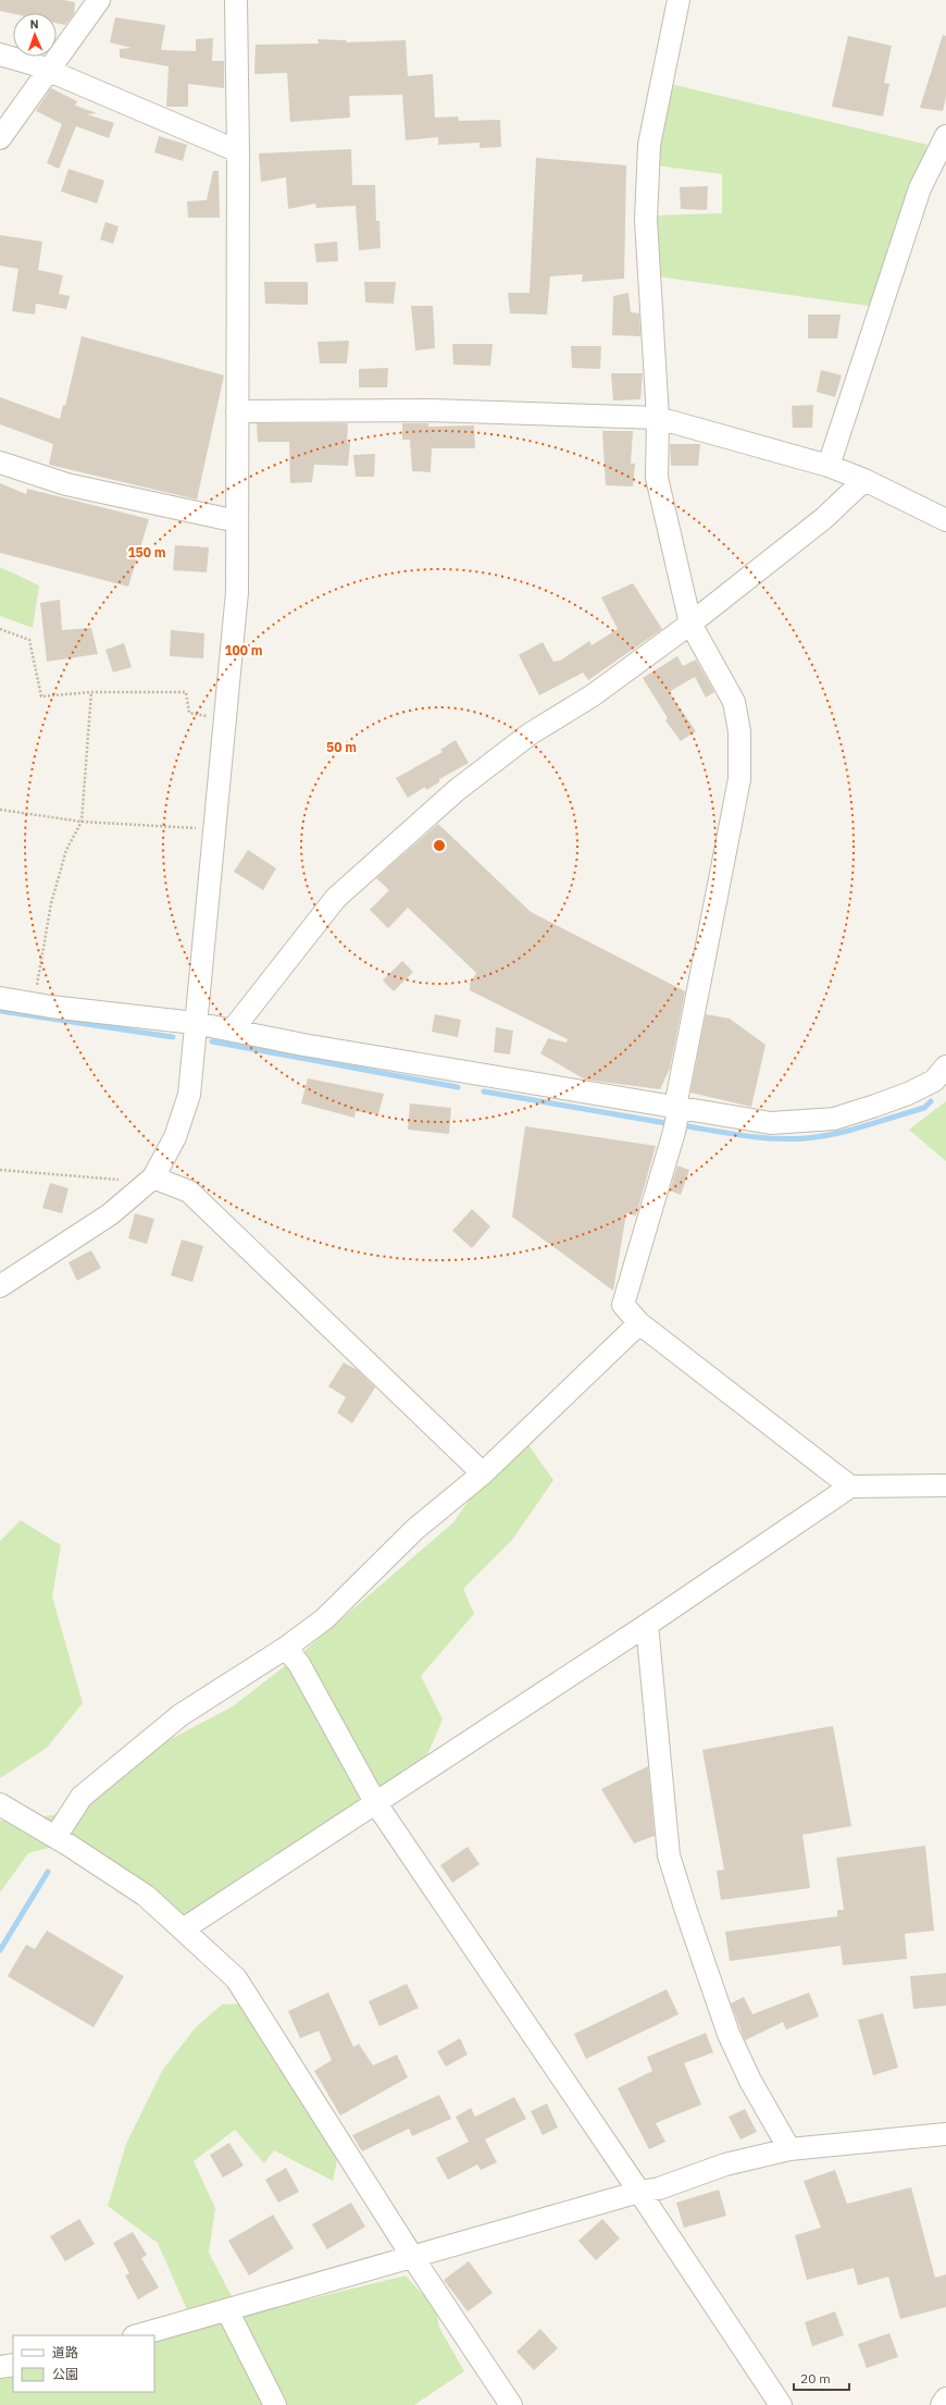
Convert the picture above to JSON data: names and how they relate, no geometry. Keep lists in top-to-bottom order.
{
  "legend": ["道路", "公園"],
  "scale_bar": "20 m",
  "north": "top",
  "rings": ["150 m", "100 m", "50 m"]
}
